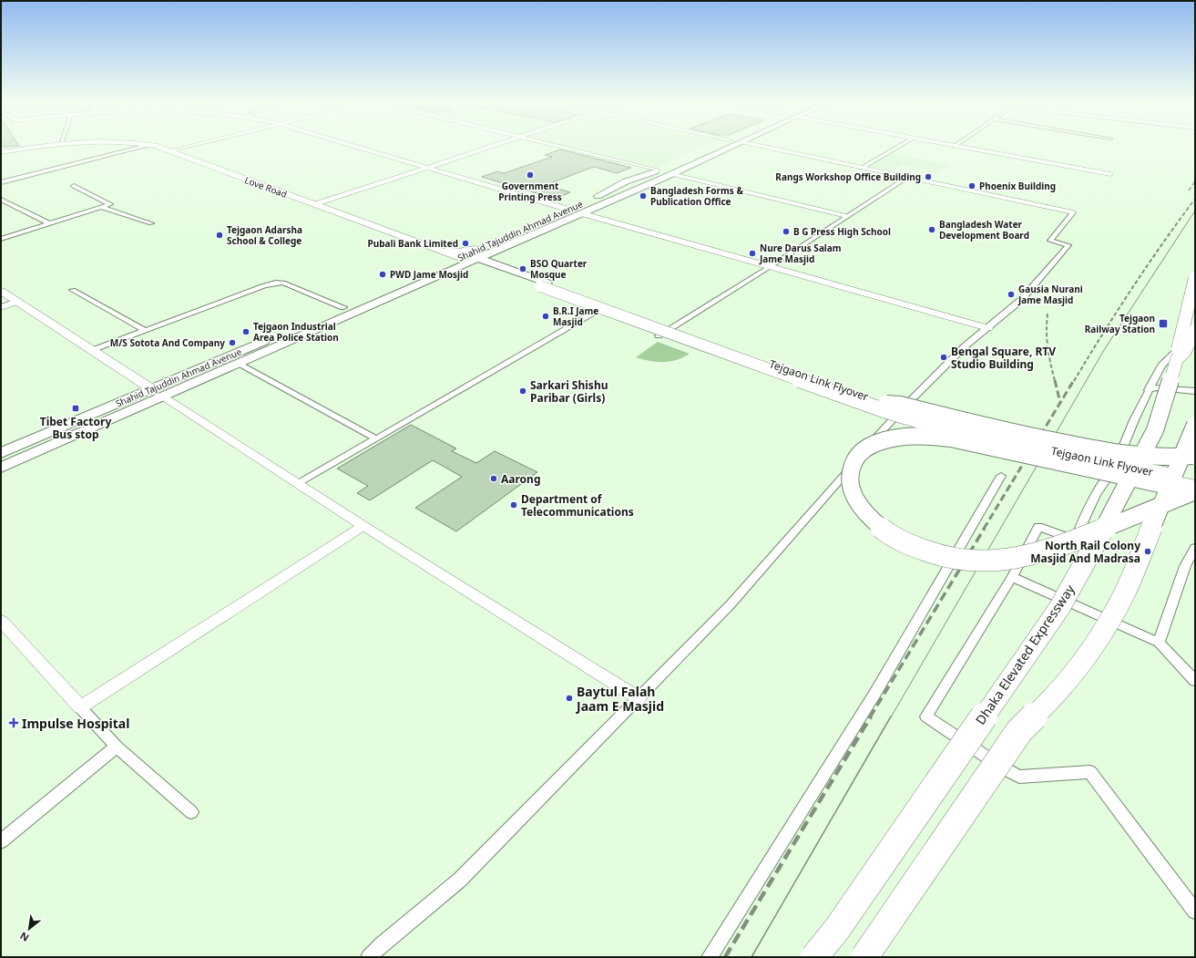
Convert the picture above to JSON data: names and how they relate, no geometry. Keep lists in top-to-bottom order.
{
  "streets": {
    "highway": ["Dhaka Elevated Expressway"],
    "main road": ["Love Road", "Shahid Tajuddin Ahmad Avenue", "Tejgaon Link Flyover"]
  },
  "crossings": [
    ["Love Road", "Shahid Tajuddin Ahmad Avenue"]
  ],
  "places": {
    "other": [
      "Government Printing Press",
      "Rangs Workshop Office Building",
      "Phoenix Building",
      "Bangladesh Forms & Publication Office",
      "Bangladesh Water Development Board",
      "B G Press High School",
      "Tejgaon Adarsha School & College",
      "Pubali Bank Limited",
      "Nure Darus Salam Jame Masjid",
      "BSO Quarter Mosque",
      "PWD Jame Mosjid",
      "Gausia Nurani Jame Masjid",
      "B.R.I Jame Masjid",
      "Tejgaon Industrial Area Police Station",
      "M/S Sotota And Company",
      "Bengal Square, RTV Studio Building",
      "Sarkari Shishu Paribar (Girls)",
      "Aarong",
      "Department of Telecommunications",
      "North Rail Colony Masjid And Madrasa",
      "Baytul Falah Jaam E Masjid"
    ],
    "transit": ["Tejgaon Railway Station", "Tibet Factory Bus stop"],
    "health": ["Impulse Hospital"]
  },
  "north": "bottom left"
}
